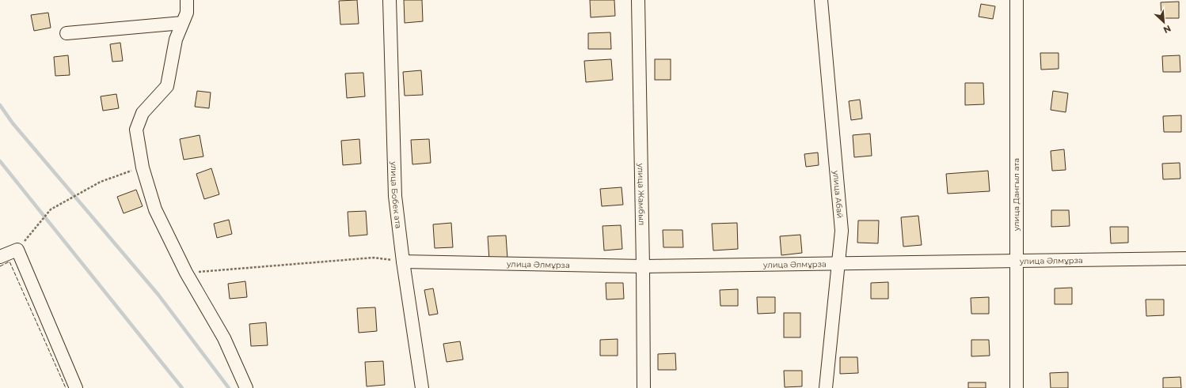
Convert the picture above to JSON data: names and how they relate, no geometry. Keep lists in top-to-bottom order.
{
  "streets": {
    "street": [
      "улица Жамбыл",
      "улица Бобек ата",
      "улица Абай",
      "улица Дангыл ата",
      "улица Әлмұрза"
    ]
  },
  "crossings": [
    ["улица Жамбыл", "улица Әлмұрза"],
    ["улица Бобек ата", "улица Әлмұрза"],
    ["улица Абай", "улица Әлмұрза"],
    ["улица Дангыл ата", "улица Әлмұрза"]
  ],
  "north": "bottom right"
}
